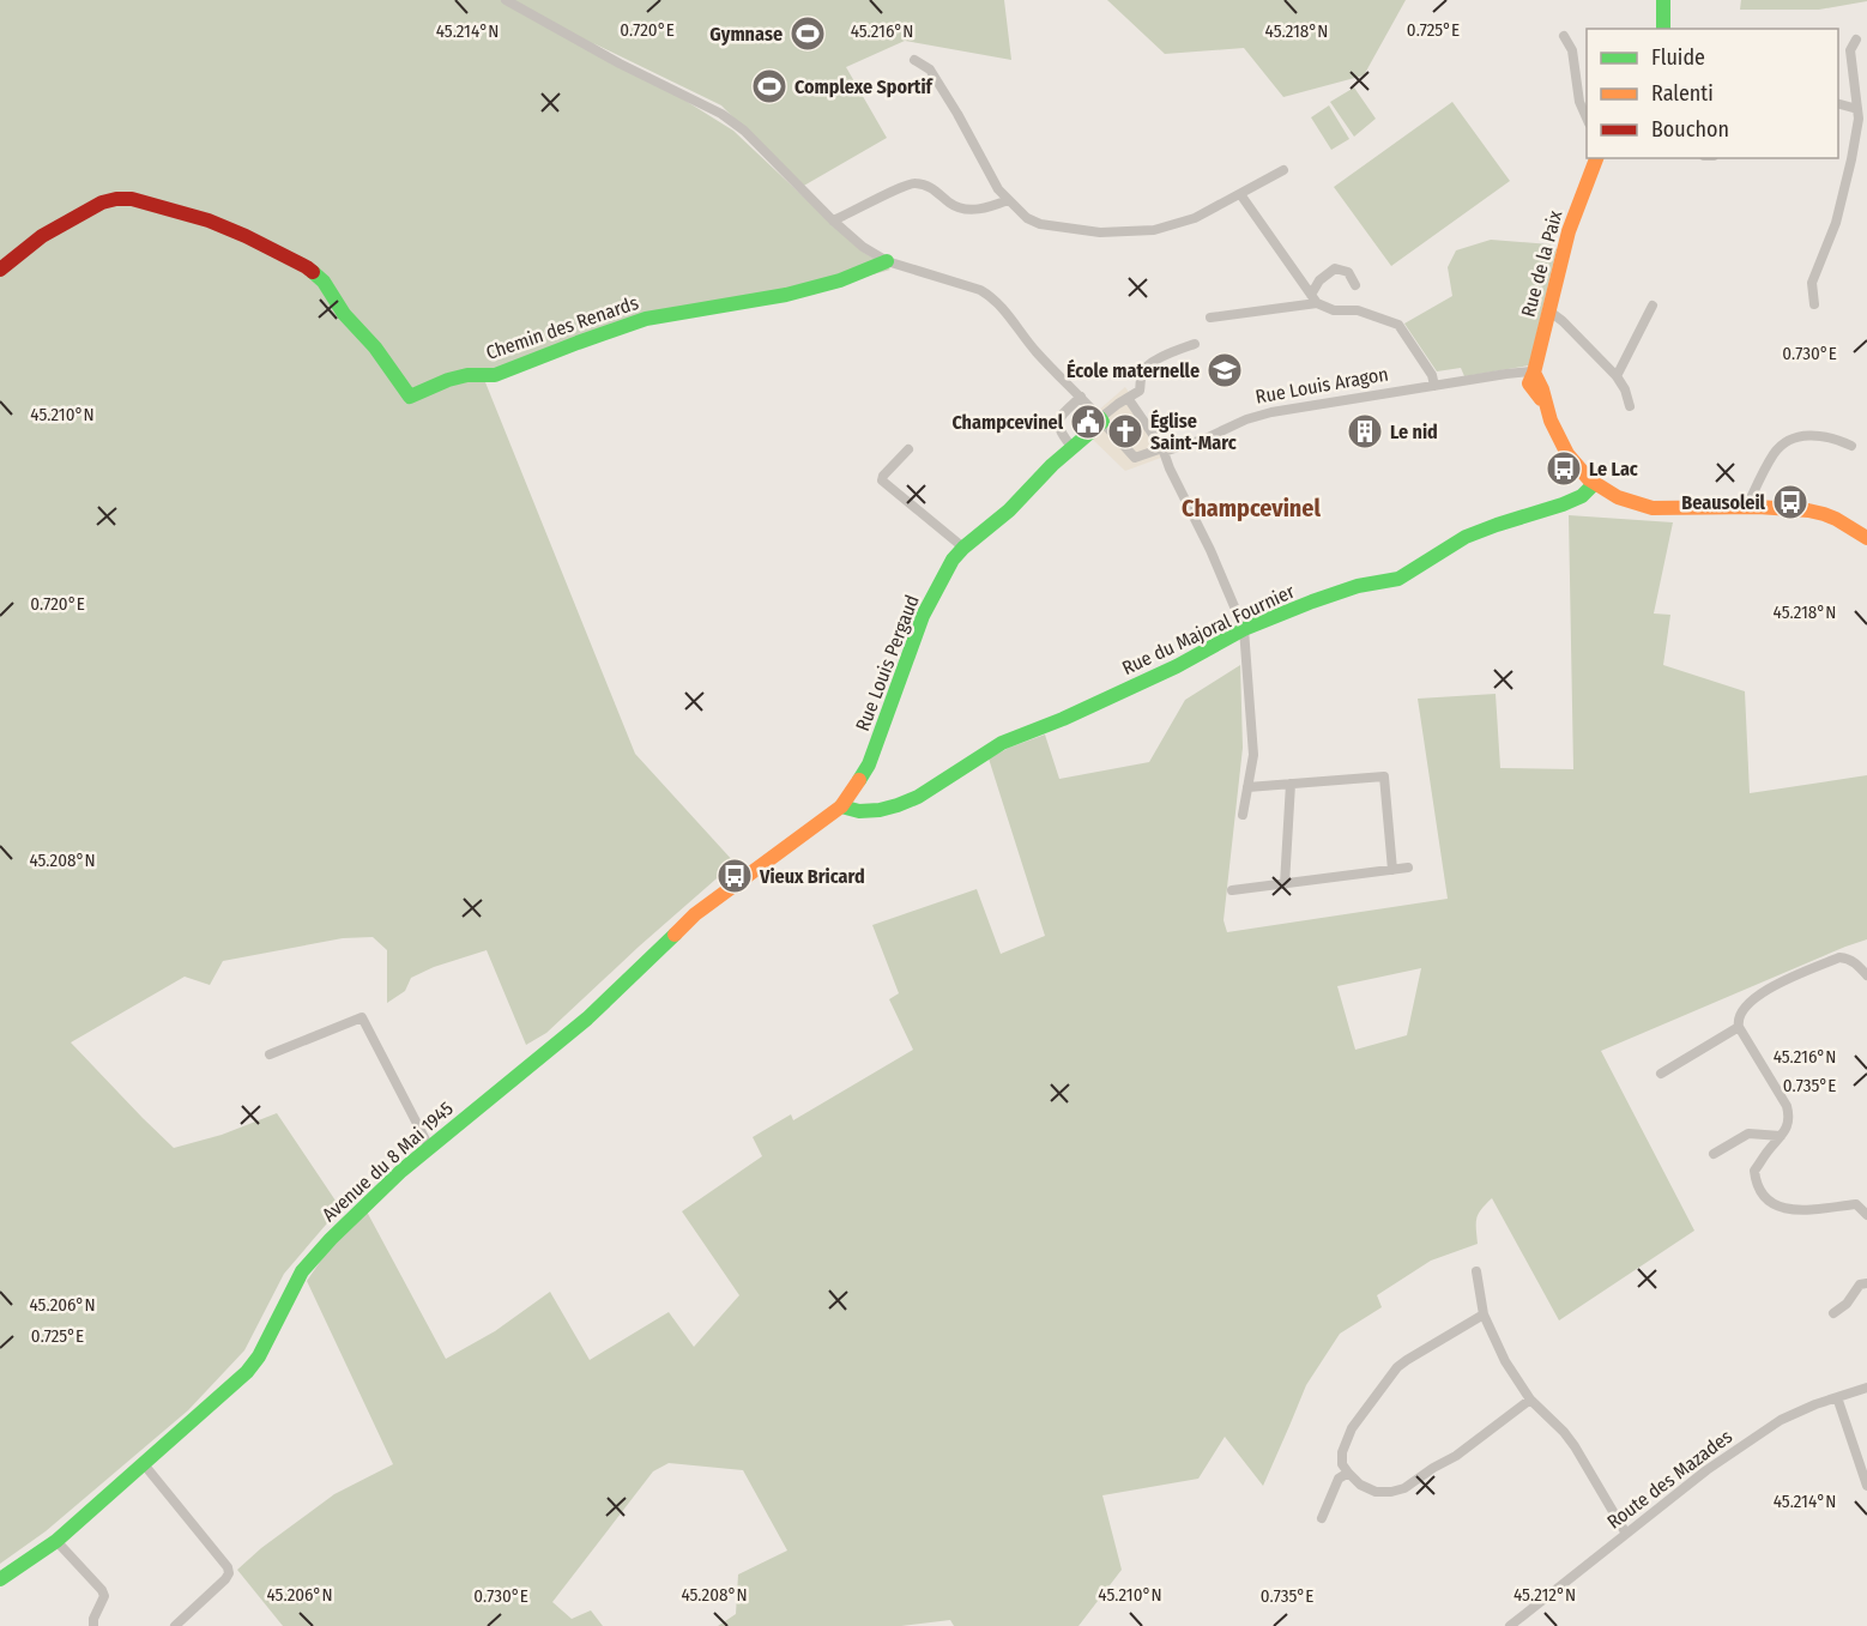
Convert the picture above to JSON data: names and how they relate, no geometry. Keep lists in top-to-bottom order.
{
  "streets": {
    "street": [
      "Rue de la Paix",
      "Chemin des Renards",
      "Rue Louis Aragon",
      "Rue du Majoral Fournier",
      "Rue Louis Pergaud",
      "Avenue du 8 Mai 1945",
      "Route des Mazades"
    ]
  },
  "crossings": [
    ["Rue de la Paix", "Rue Louis Aragon"],
    ["Rue Louis Aragon", "Rue Louis Pergaud"],
    ["Rue du Majoral Fournier", "Rue Louis Pergaud"],
    ["Rue du Majoral Fournier", "Avenue du 8 Mai 1945"],
    ["Rue Louis Pergaud", "Avenue du 8 Mai 1945"]
  ],
  "districts": ["Champcevinel"],
  "places": {
    "sports": ["Gymnase", "Complexe Sportif"],
    "school or university": ["École maternelle"],
    "public building": ["Champcevinel"],
    "church": ["Église Saint-Marc"],
    "building": ["Le nid"],
    "bus stop": ["Le Lac", "Beausoleil", "Vieux Bricard"]
  },
  "legend": ["Fluide", "Ralenti", "Bouchon"],
  "coordinates": [
    "0.720°E",
    "0.725°E",
    "45.216°N",
    "45.218°N",
    "45.214°N",
    "0.730°E",
    "45.210°N",
    "45.208°N",
    "0.735°E",
    "45.206°N",
    "45.212°N"
  ]
}
